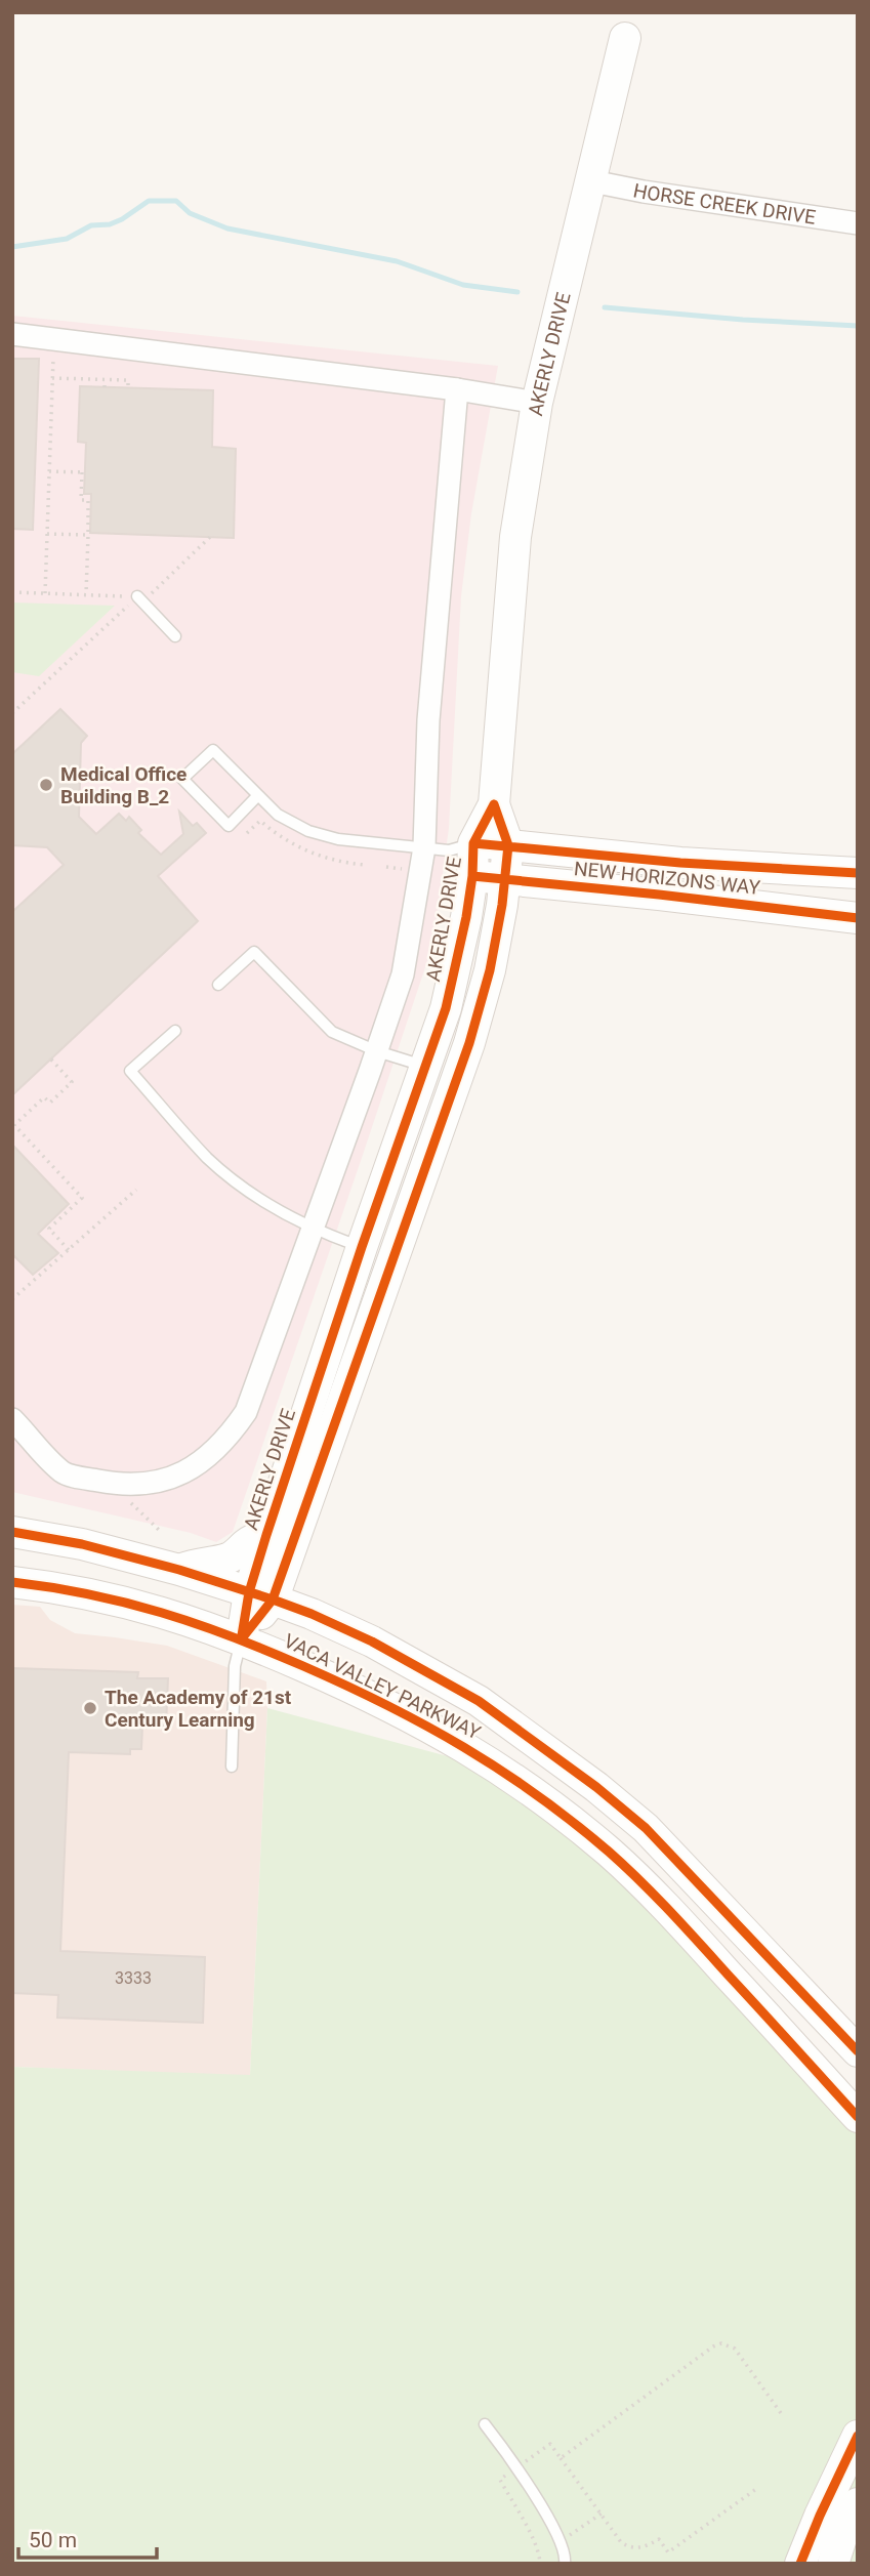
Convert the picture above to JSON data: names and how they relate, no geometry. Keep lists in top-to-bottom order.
{
  "streets": {
    "street": [
      "HORSE CREEK DRIVE",
      "AKERLY DRIVE",
      "NEW HORIZONS WAY",
      "VACA VALLEY PARKWAY"
    ]
  },
  "crossings": [
    ["HORSE CREEK DRIVE", "AKERLY DRIVE"],
    ["AKERLY DRIVE", "NEW HORIZONS WAY"],
    ["AKERLY DRIVE", "VACA VALLEY PARKWAY"]
  ],
  "places": ["Medical Office Building B_2", "The Academy of 21st Century Learning"],
  "house_numbers": ["3333"],
  "scale_bar": "50 m"
}
